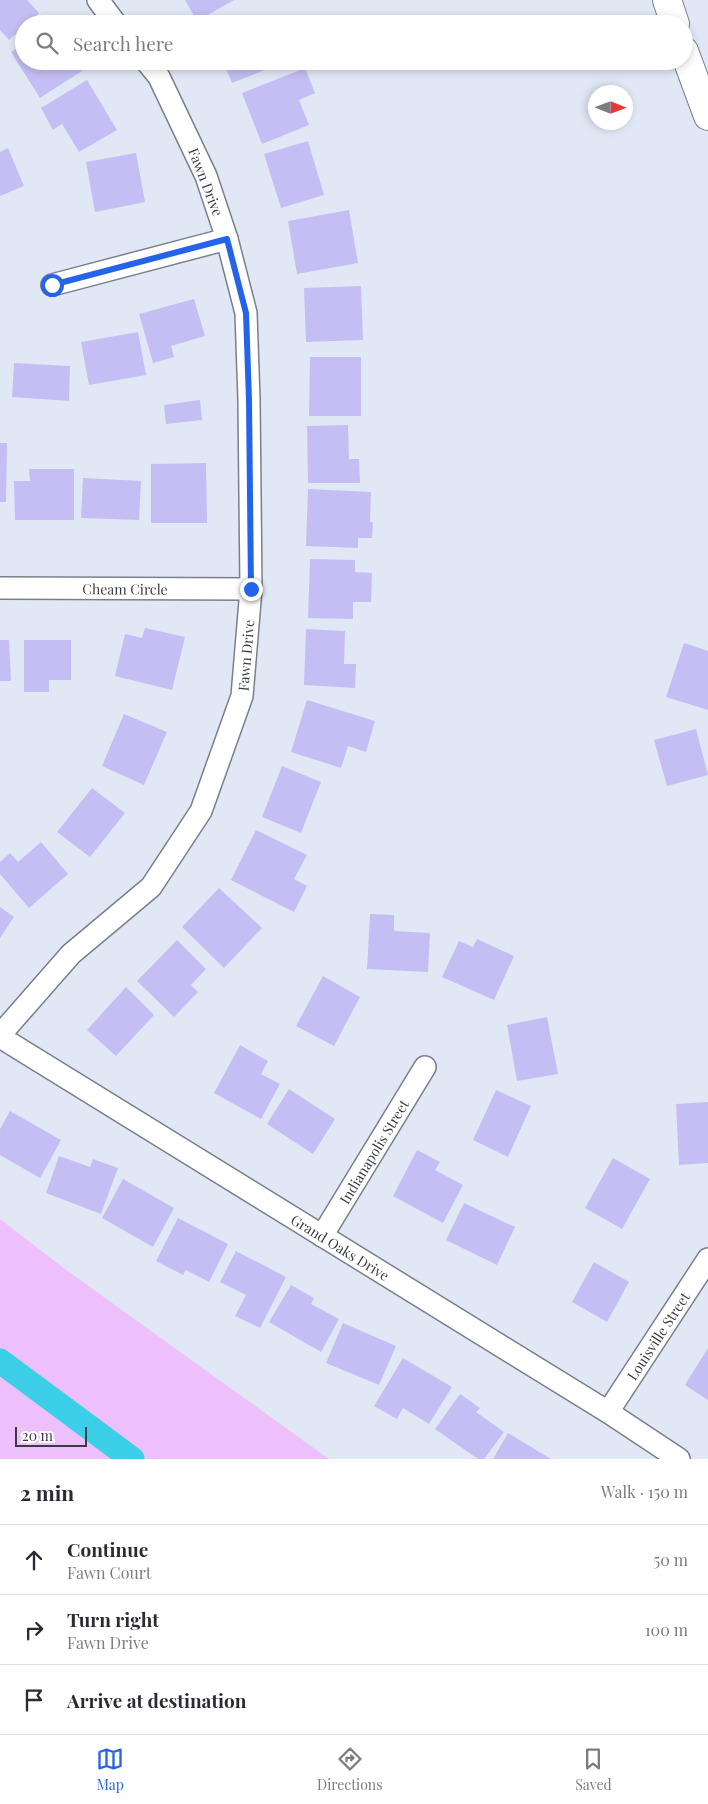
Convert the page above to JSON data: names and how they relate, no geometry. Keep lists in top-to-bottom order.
{
  "streets": {
    "street": [
      "Fawn Drive",
      "Cheam Circle",
      "Indianapolis Street",
      "Grand Oaks Drive",
      "Louisville Street"
    ]
  },
  "crossings": [
    ["Fawn Drive", "Cheam Circle"],
    ["Fawn Drive", "Grand Oaks Drive"],
    ["Indianapolis Street", "Grand Oaks Drive"],
    ["Grand Oaks Drive", "Louisville Street"]
  ],
  "scale_bar": "20 m",
  "north": "right",
  "page": {
    "search": "Search here",
    "scale": "20 m",
    "heading": ["2 min", "Walk · 150 m"],
    "list": [
      ["Continue", "Fawn Court", "50 m"],
      ["Turn right", "Fawn Drive", "100 m"],
      "Arrive at destination"
    ],
    "nav": ["Map", "Directions", "Saved"]
  }
}
